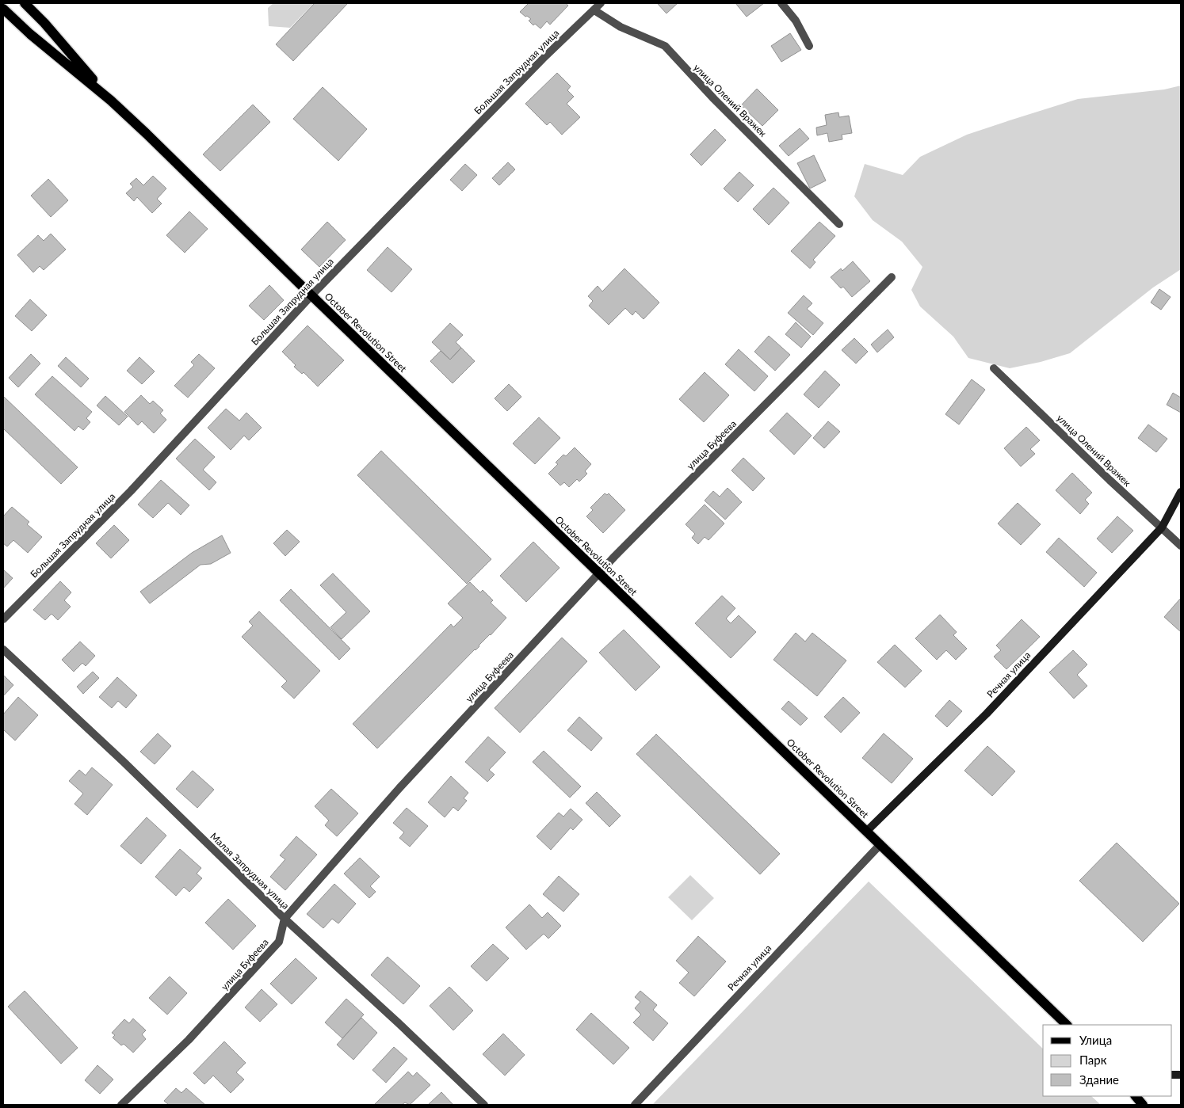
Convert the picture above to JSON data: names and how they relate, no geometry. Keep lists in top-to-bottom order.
{
  "streets": {
    "main road": ["October Revolution Street"],
    "street": [
      "Большая Запрудная улица",
      "улица Олений Вражек",
      "улица Буфеева",
      "Речная улица",
      "Малая Запрудная улица"
    ]
  },
  "crossings": [
    ["Большая Запрудная улица", "улица Олений Вражек"],
    ["Большая Запрудная улица", "October Revolution Street"],
    ["улица Олений Вражек", "Речная улица"],
    ["October Revolution Street", "улица Буфеева"],
    ["October Revolution Street", "Речная улица"],
    ["улица Буфеева", "Малая Запрудная улица"]
  ],
  "legend": ["Улица", "Парк", "Здание"]
}
